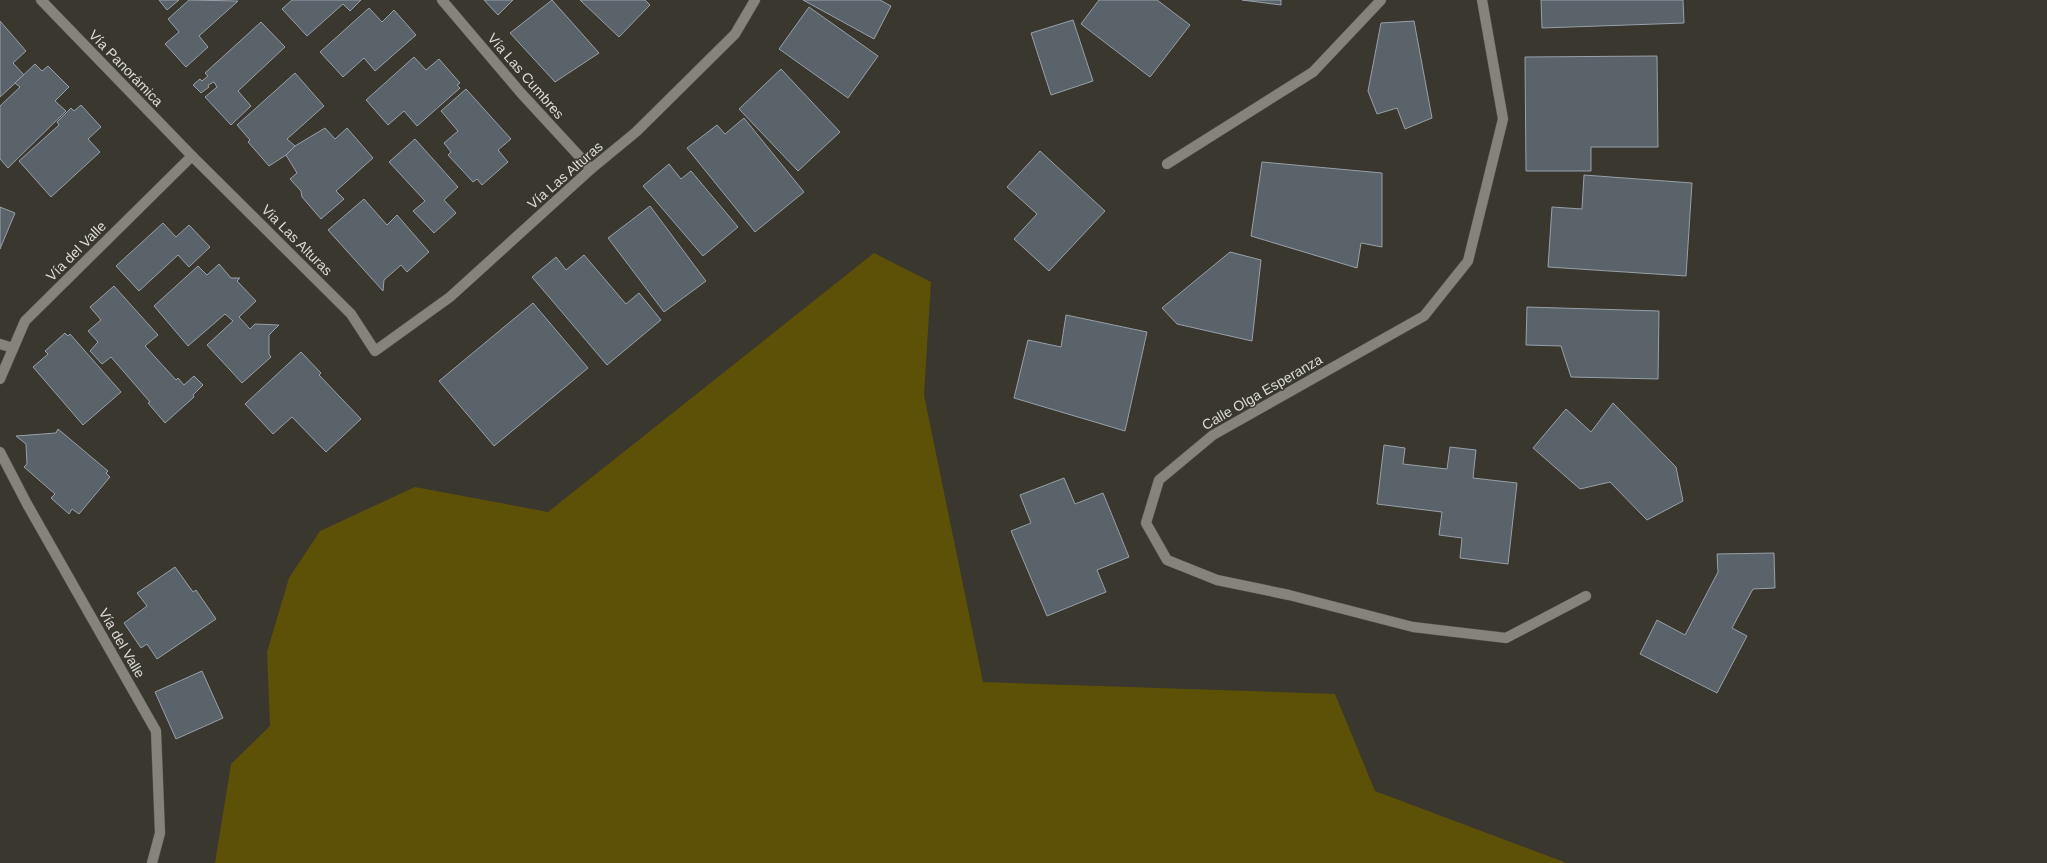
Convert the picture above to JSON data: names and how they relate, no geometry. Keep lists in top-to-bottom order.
{
  "streets": {
    "street": [
      "Vía Panorámica",
      "Vía Las Cumbres",
      "Vía Las Alturas",
      "Via Las Alturas",
      "Vía del Valle",
      "Calle Olga Esperanza"
    ]
  },
  "crossings": [
    ["Vía Panorámica", "Via Las Alturas"],
    ["Vía Panorámica", "Vía del Valle"],
    ["Vía Las Cumbres", "Vía Las Alturas"],
    ["Vía Las Alturas", "Via Las Alturas"],
    ["Via Las Alturas", "Vía del Valle"]
  ]
}
